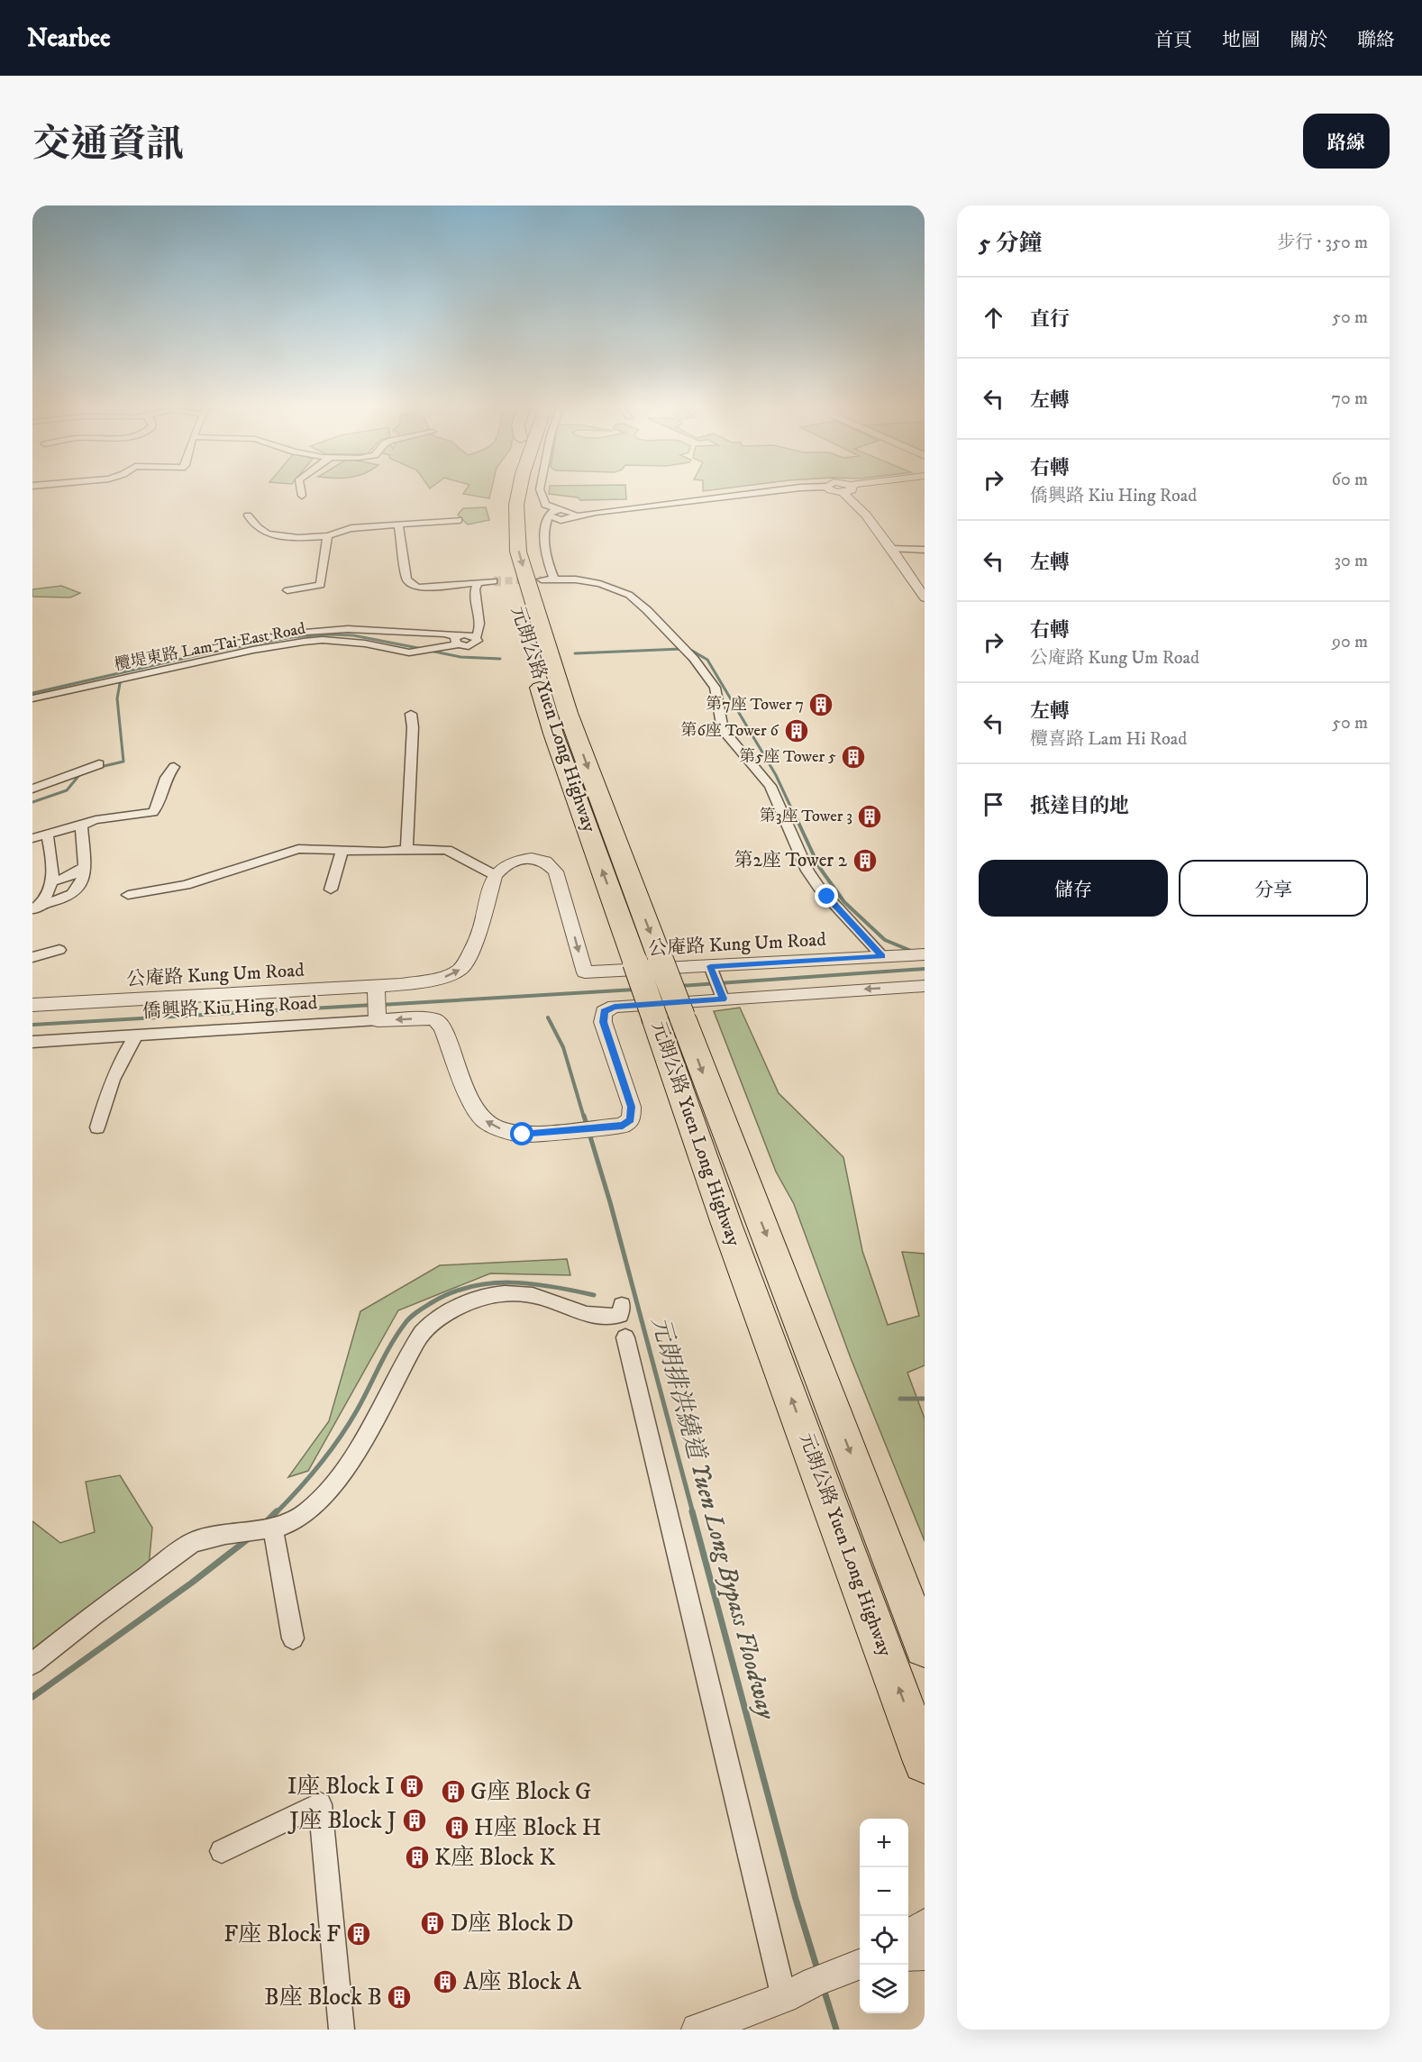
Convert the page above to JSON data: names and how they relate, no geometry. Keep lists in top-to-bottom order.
{
  "streets": {
    "highway": ["元朗公路 Yuen Long Highway"],
    "street": ["欖堤東路 Lam Tai East Road", "公庵路 Kung Um Road", "僑興路 Kiu Hing Road"]
  },
  "water": ["元朗排洪繞道 Yuen Long Bypass Floodway"],
  "places": {
    "building": [
      "第7座 Tower 7",
      "第6座 Tower 6",
      "第5座 Tower 5",
      "第3座 Tower 3",
      "第2座 Tower 2",
      "I座 Block I",
      "G座 Block G",
      "J座 Block J",
      "H座 Block H",
      "K座 Block K",
      "D座 Block D",
      "F座 Block F",
      "A座 Block A",
      "B座 Block B"
    ]
  },
  "page": {
    "header": "Nearbee",
    "nav": [
      "首頁",
      "地圖",
      "關於",
      "聯絡"
    ],
    "title": "交通資訊",
    "buttons": [
      "路線",
      ["儲存", "分享"]
    ],
    "heading": ["5 分鐘", "步行 · 350 m"],
    "list": [
      ["直行", "50 m"],
      ["左轉", "70 m"],
      ["右轉", "僑興路 Kiu Hing Road", "60 m"],
      ["左轉", "30 m"],
      ["右轉", "公庵路 Kung Um Road", "90 m"],
      ["左轉", "欖喜路 Lam Hi Road", "50 m"],
      "抵達目的地"
    ],
    "map_buttons": ["+", "−"]
  }
}
